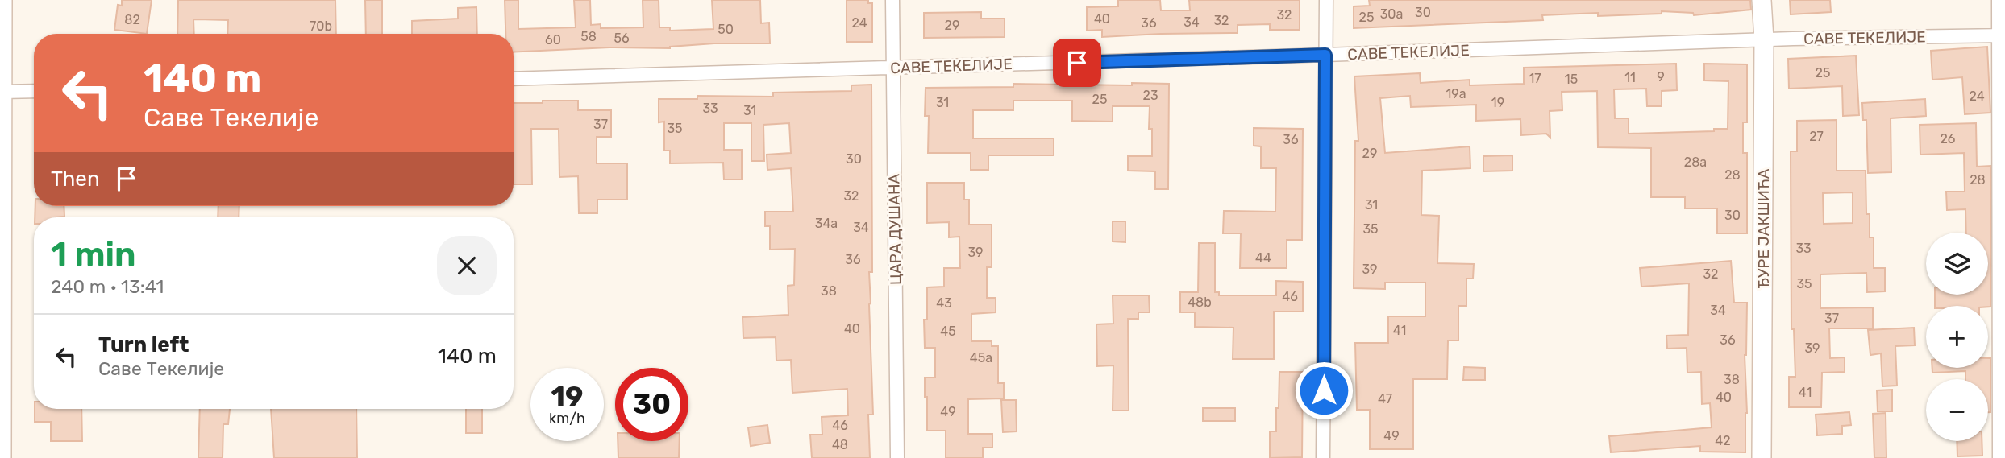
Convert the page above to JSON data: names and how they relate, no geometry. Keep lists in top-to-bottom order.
{
  "streets": {
    "street": ["САВЕ ТЕКЕЛИЈЕ", "ЂУРЕ ЈАКШИЋА", "ЦАРА ДУШАНА"]
  },
  "crossings": [
    ["САВЕ ТЕКЕЛИЈЕ", "ЂУРЕ ЈАКШИЋА"],
    ["САВЕ ТЕКЕЛИЈЕ", "ЦАРА ДУШАНА"]
  ],
  "house_numbers": [
    "30",
    "30a",
    "32",
    "25",
    "40",
    "82",
    "32",
    "34",
    "24",
    "36",
    "29",
    "70b",
    "50",
    "58",
    "56",
    "60",
    "25",
    "9",
    "11",
    "17",
    "15",
    "19a",
    "23",
    "24",
    "25",
    "31",
    "19",
    "33",
    "31",
    "37",
    "35",
    "27",
    "26",
    "36",
    "29",
    "30",
    "28a",
    "28",
    "28",
    "32",
    "31",
    "30",
    "34a",
    "34",
    "35",
    "33",
    "39",
    "44",
    "36",
    "39",
    "32",
    "35",
    "38",
    "46",
    "48b",
    "43",
    "34",
    "37",
    "40",
    "41",
    "45",
    "36",
    "39",
    "45a",
    "38",
    "41",
    "40",
    "47",
    "49",
    "46",
    "49",
    "42",
    "48"
  ],
  "page": {
    "turn": ["140 m", "Саве Текелије"],
    "then": "Then",
    "heading": ["1 min", "240 m · 13:41"],
    "map_buttons": ["+", "−"],
    "list": [
      {
        "name": "Turn left",
        "note": "Саве Текелије",
        "value": "140 m"
      }
    ],
    "speed": "19 km/h",
    "limit": "30"
  }
}
